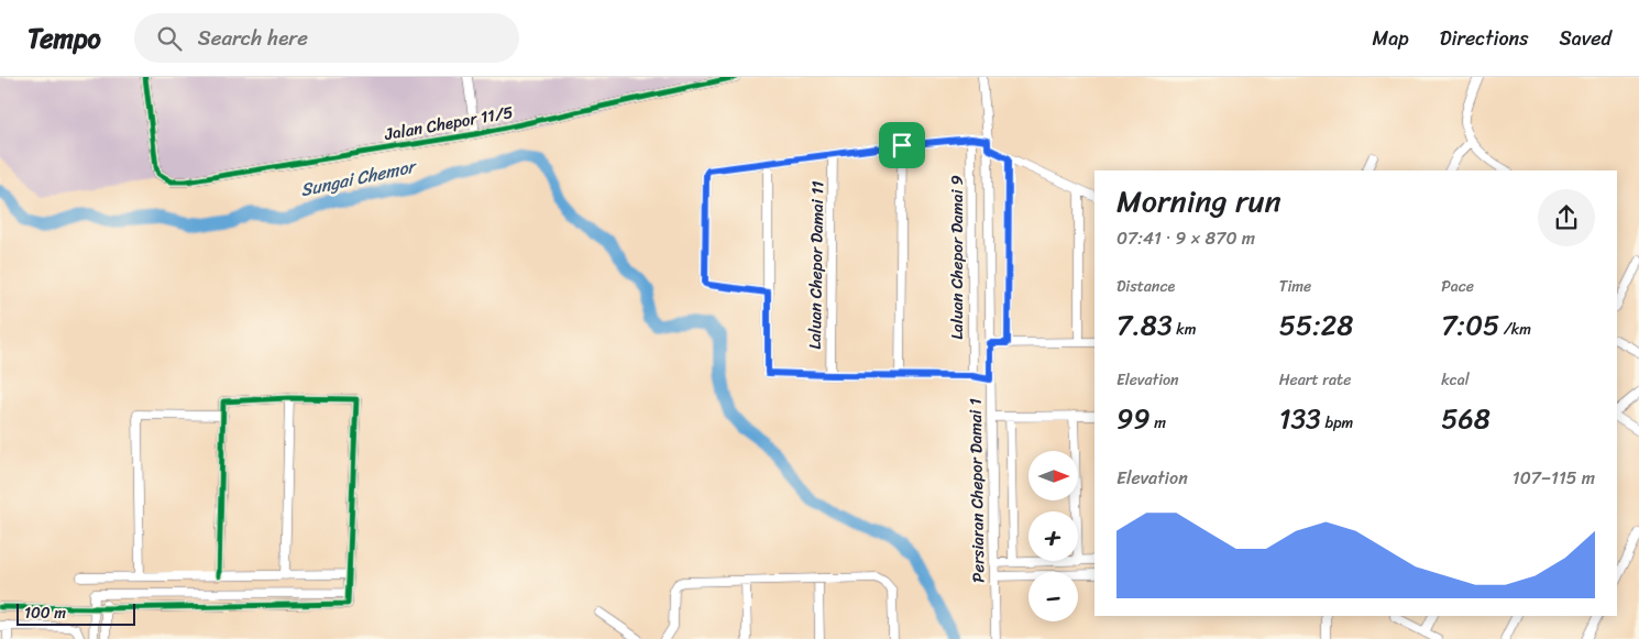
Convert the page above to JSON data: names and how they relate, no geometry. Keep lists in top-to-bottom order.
{
  "streets": {
    "street": [
      "Jalan Chepor 11/5",
      "Laluan Chepor Damai 9",
      "Laluan Chepor Damai 11",
      "Persiaran Chepor Damai 1"
    ]
  },
  "water": ["Sungai Chemor"],
  "scale_bar": "100 m",
  "north": "right",
  "page": {
    "header": "Tempo",
    "search": "Search here",
    "nav": ["Map", "Directions", "Saved"],
    "heading": ["Morning run", "07:41 · 9 × 870 m"],
    "stats": [
      ["Distance", "7.83 km"],
      ["Time", "55:28"],
      ["Pace", "7:05 /km"],
      ["Elevation", "99 m"],
      ["Heart rate", "133 bpm"],
      ["kcal", "568"]
    ],
    "map_buttons": ["+", "−"],
    "chart": ["Elevation", "107–115 m"],
    "scale": "100 m"
  }
}
